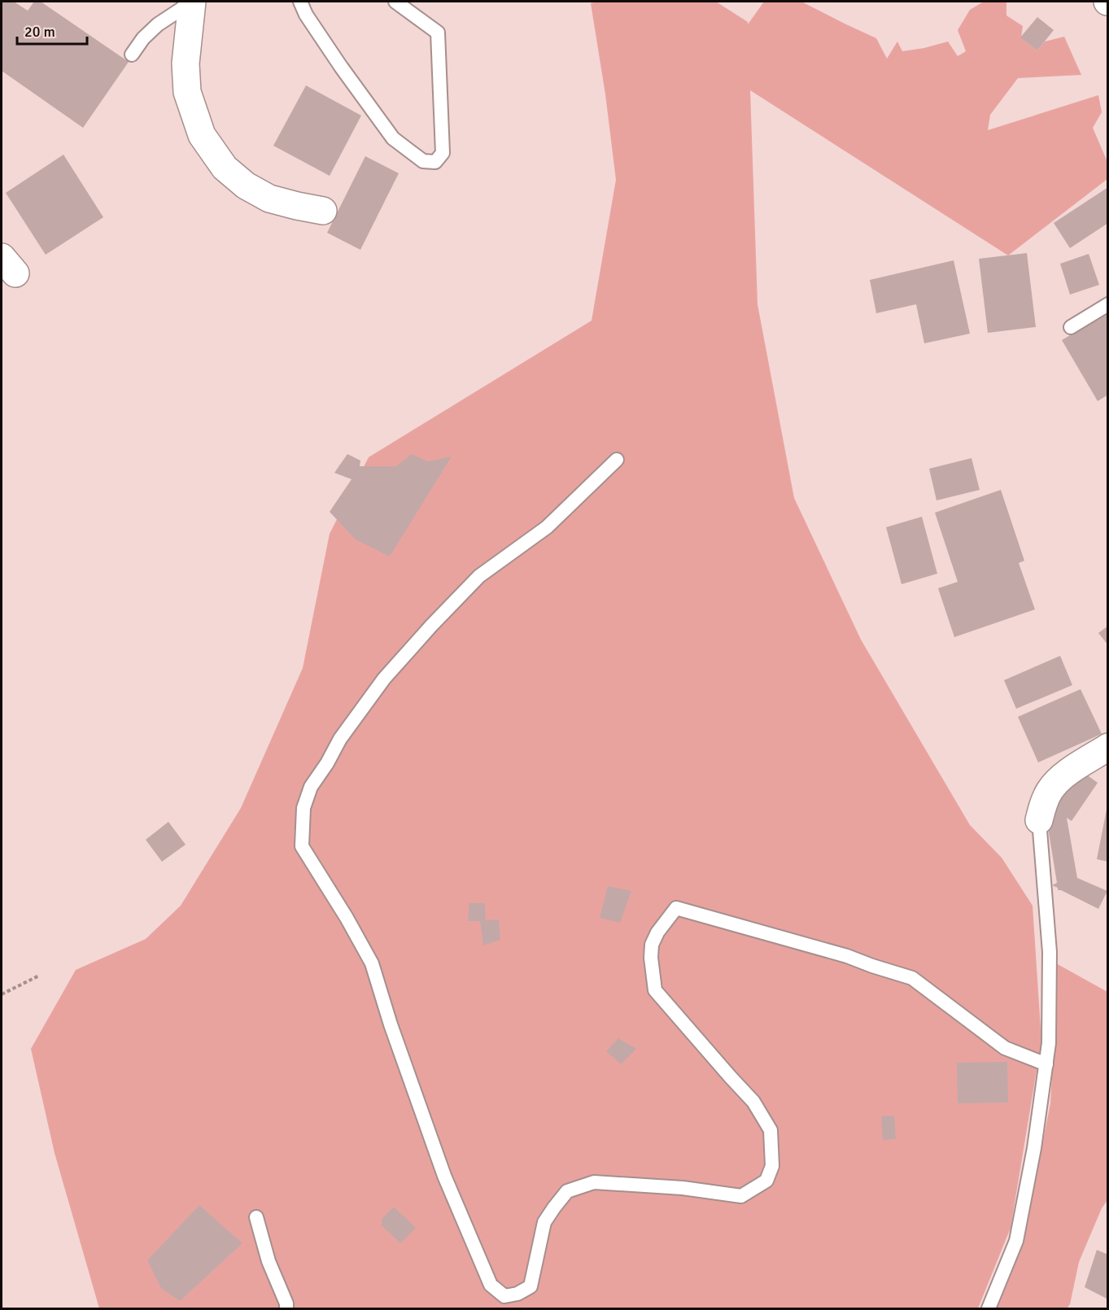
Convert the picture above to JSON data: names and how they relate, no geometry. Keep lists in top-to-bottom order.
{
  "scale_bar": "20 m"
}
